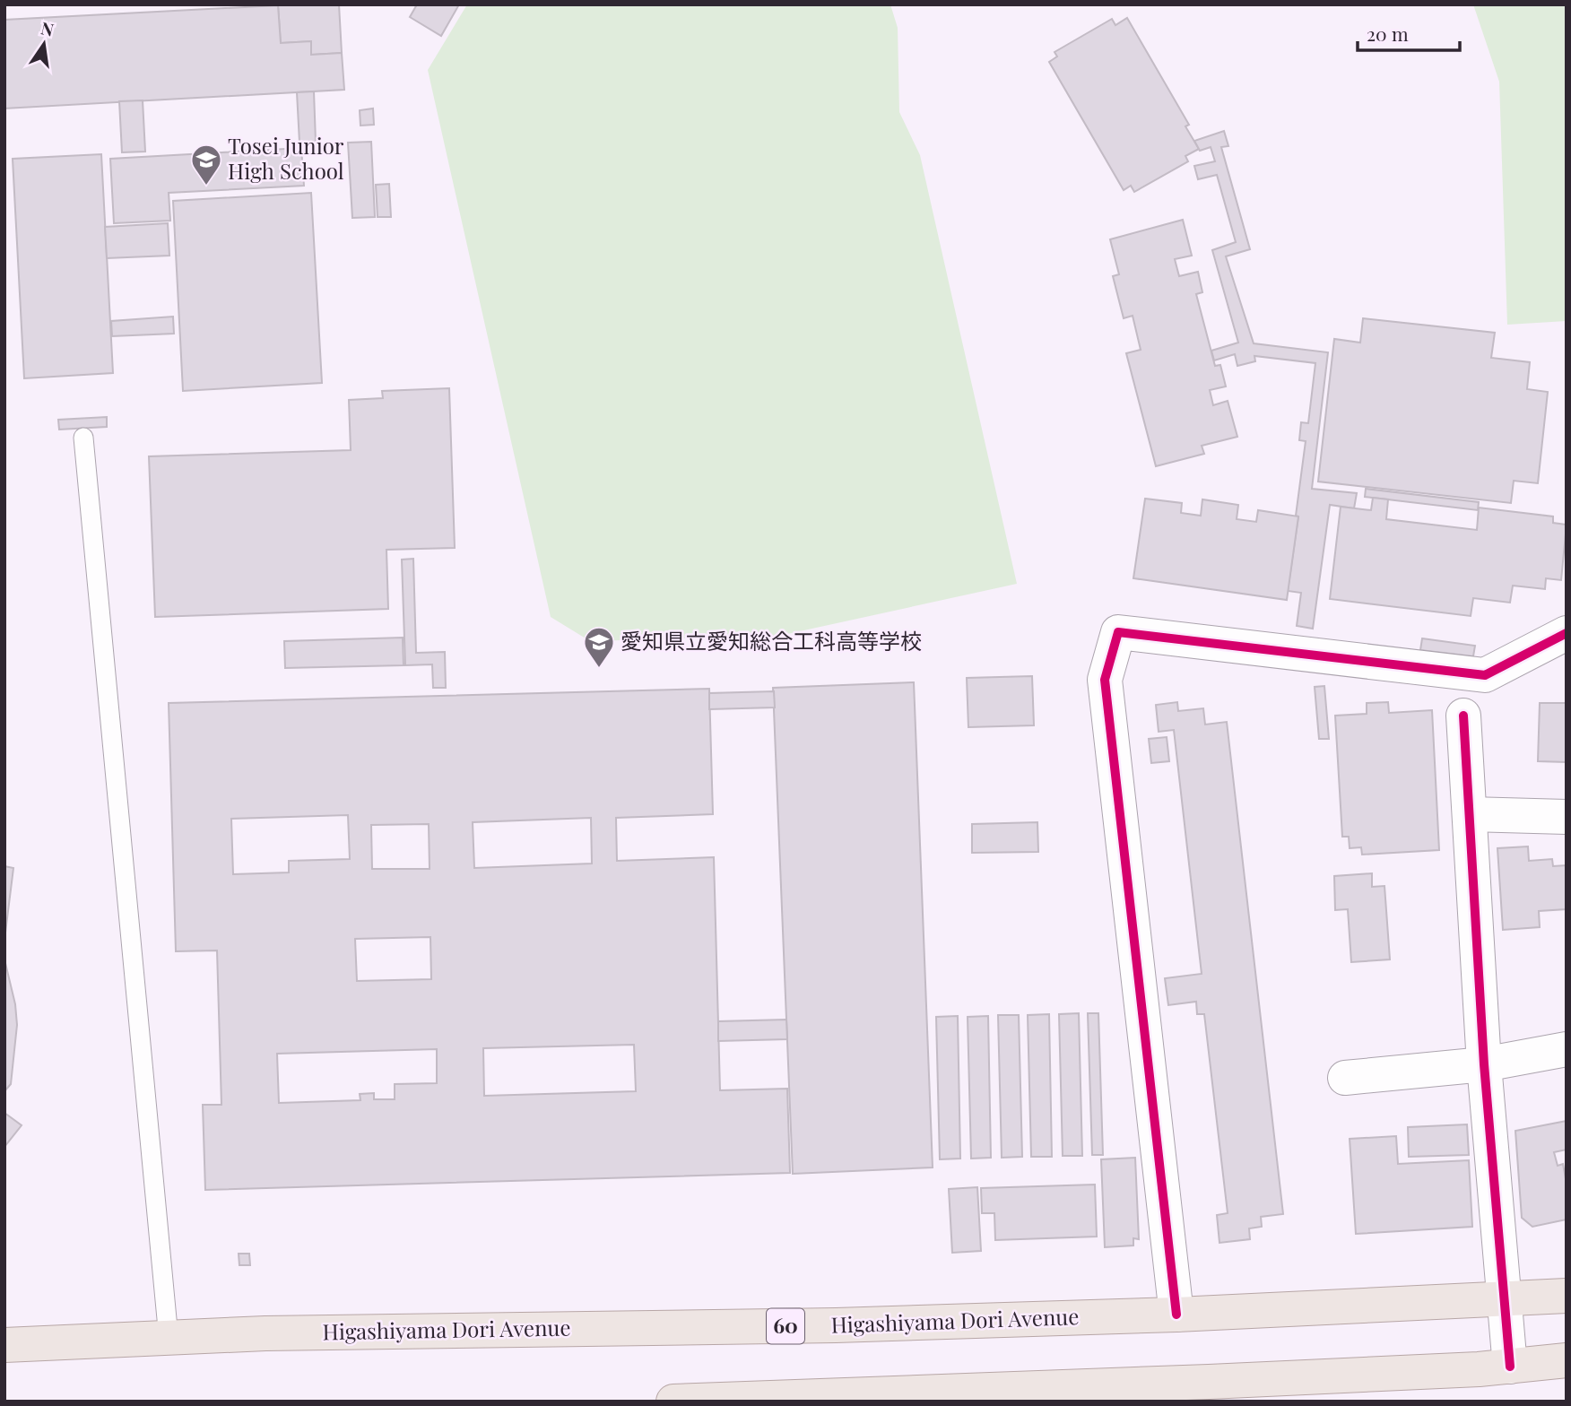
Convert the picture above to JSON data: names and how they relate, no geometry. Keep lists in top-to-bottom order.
{
  "streets": {
    "main road": ["Higashiyama Dori Avenue", "60"]
  },
  "places": {
    "school or university": ["Tosei Junior High School", "愛知県立愛知総合工科高等学校"]
  },
  "scale_bar": "20 m",
  "north": "top"
}
